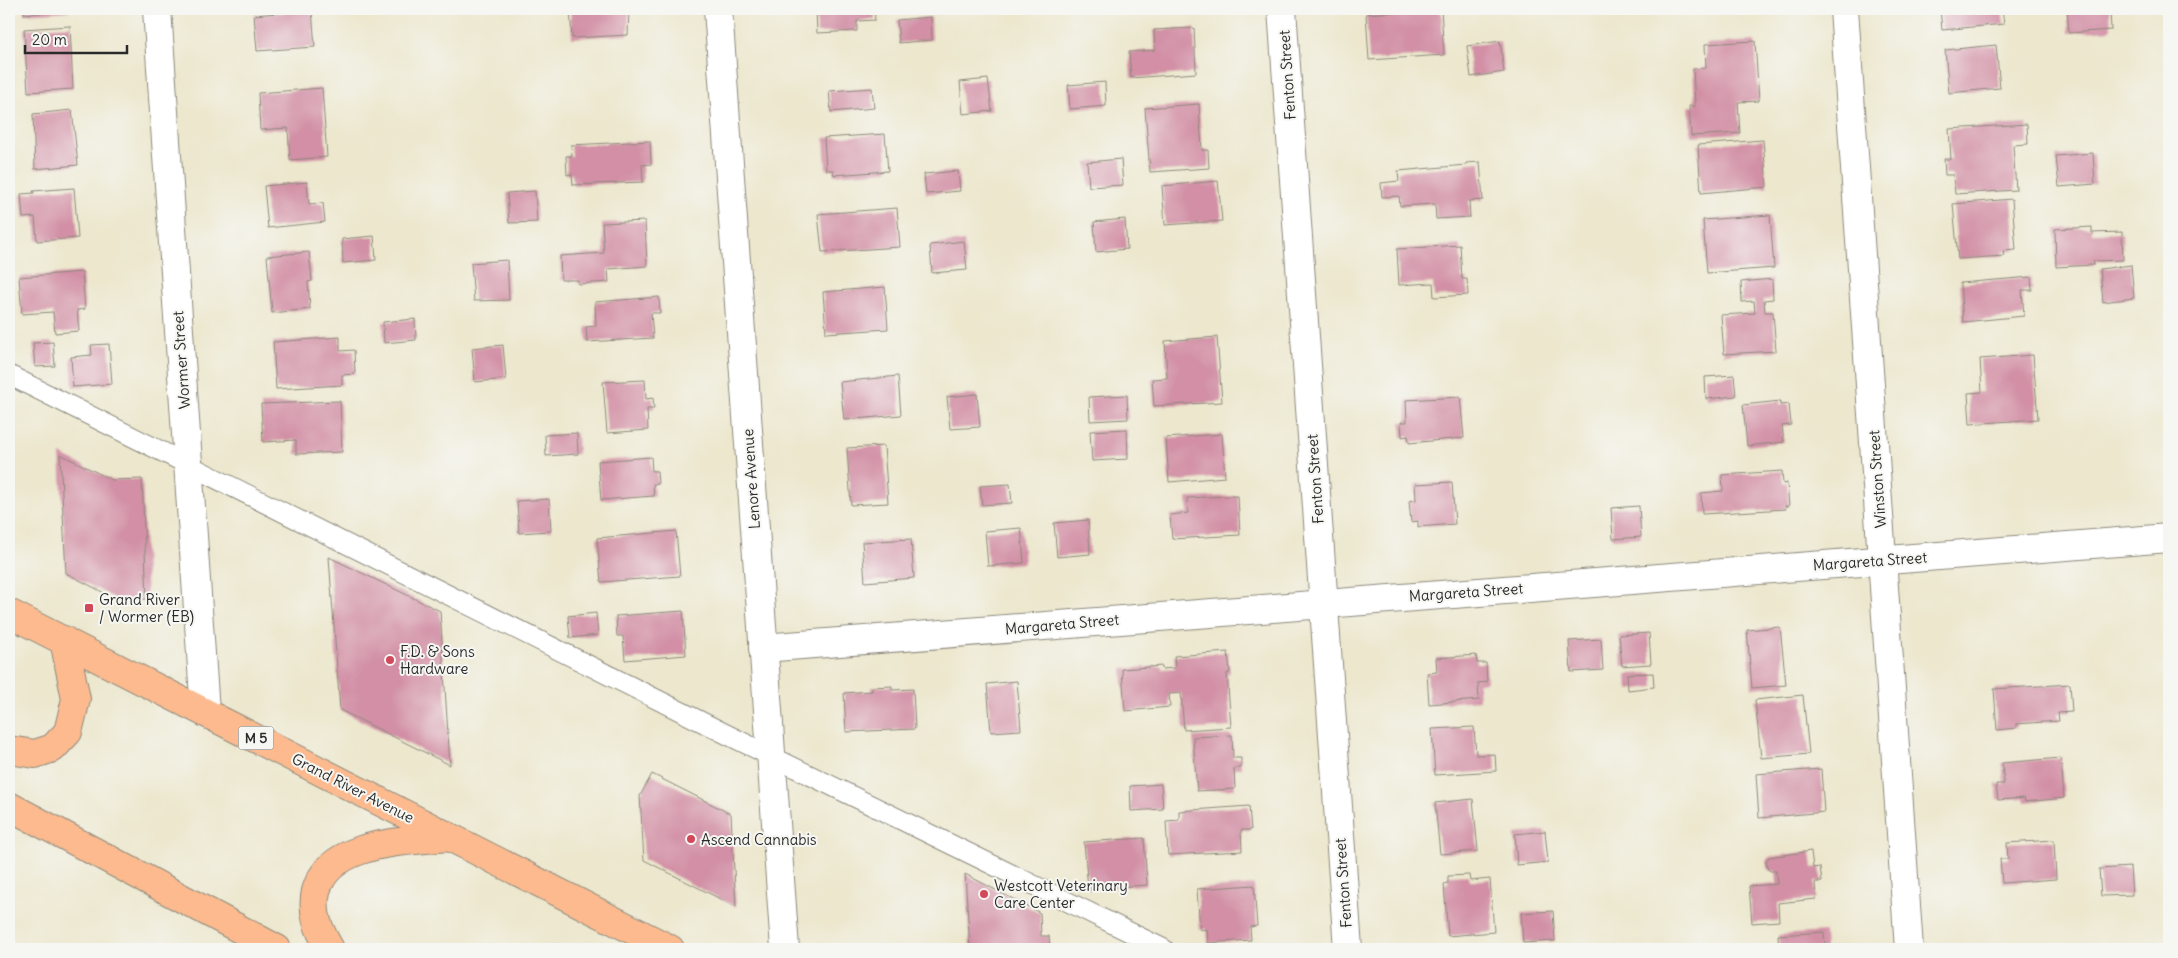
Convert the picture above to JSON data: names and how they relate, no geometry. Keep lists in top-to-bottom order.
{
  "streets": {
    "main road": ["M 5", "Grand River Avenue"],
    "street": [
      "Fenton Street",
      "Wormer Street",
      "Lenore Avenue",
      "Winston Street",
      "Margareta Street"
    ]
  },
  "crossings": [
    ["Fenton Street", "Margareta Street"],
    ["Wormer Street", "Grand River Avenue"],
    ["Lenore Avenue", "Margareta Street"],
    ["Winston Street", "Margareta Street"]
  ],
  "places": {
    "transit": ["Grand River / Wormer (EB)"],
    "other": ["F.D. & Sons Hardware", "Ascend Cannabis", "Westcott Veterinary Care Center"]
  },
  "scale_bar": "20 m"
}
